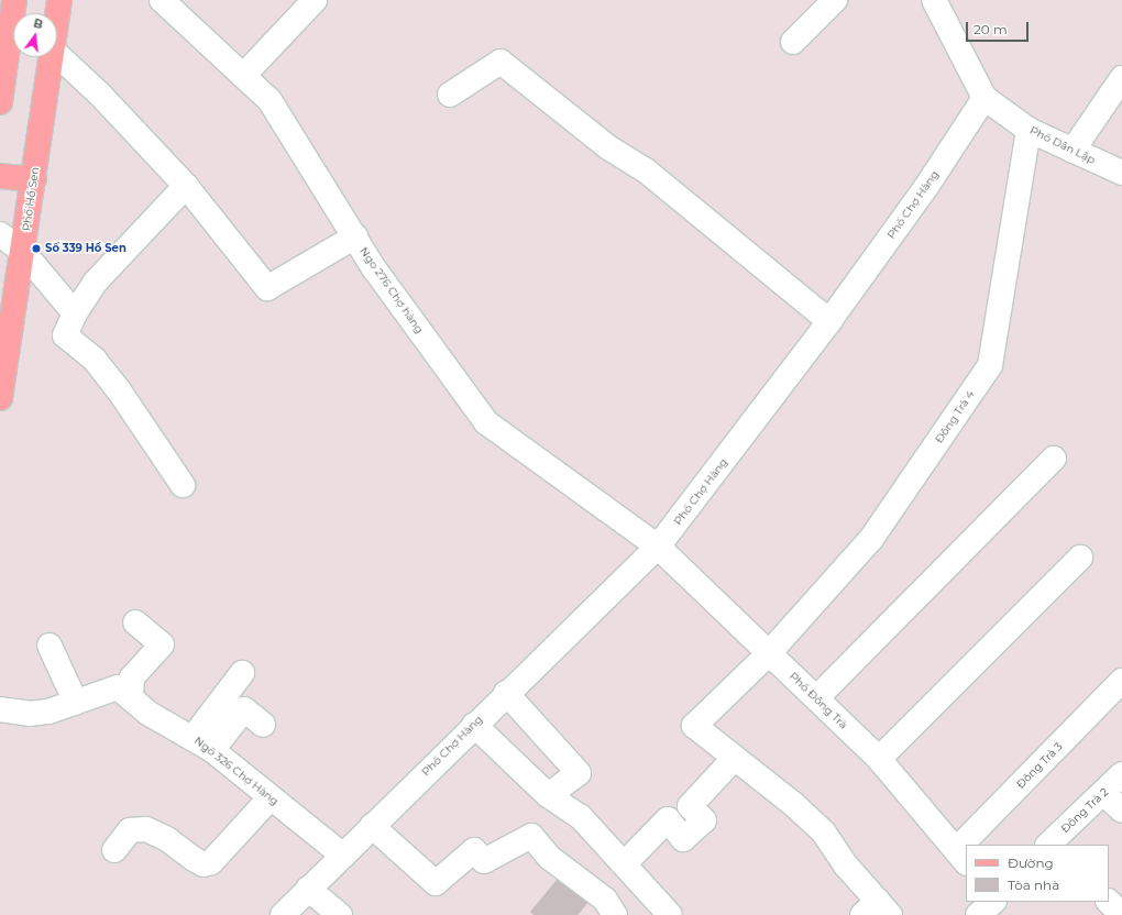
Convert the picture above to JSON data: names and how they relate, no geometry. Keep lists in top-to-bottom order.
{
  "streets": {
    "main road": ["Phố Hồ Sen"],
    "street": [
      "Phố Dân Lập",
      "Phố Chợ Hàng",
      "Ngo 276 Chợ hàng",
      "Đông Trà 4",
      "Phố Đông Trà",
      "Đông Trà 3",
      "Ngõ 326 Chợ Hàng",
      "Đông Trà 2"
    ]
  },
  "crossings": [
    ["Phố Dân Lập", "Phố Chợ Hàng"],
    ["Phố Dân Lập", "Đông Trà 4"],
    ["Phố Chợ Hàng", "Ngo 276 Chợ hàng"],
    ["Phố Chợ Hàng", "Phố Đông Trà"],
    ["Phố Chợ Hàng", "Ngõ 326 Chợ Hàng"],
    ["Ngo 276 Chợ hàng", "Phố Đông Trà"],
    ["Đông Trà 4", "Phố Đông Trà"]
  ],
  "places": ["Số 339 Hồ Sen"],
  "legend": ["Đường", "Tòa nhà"],
  "scale_bar": "20 m",
  "north": "top"
}
